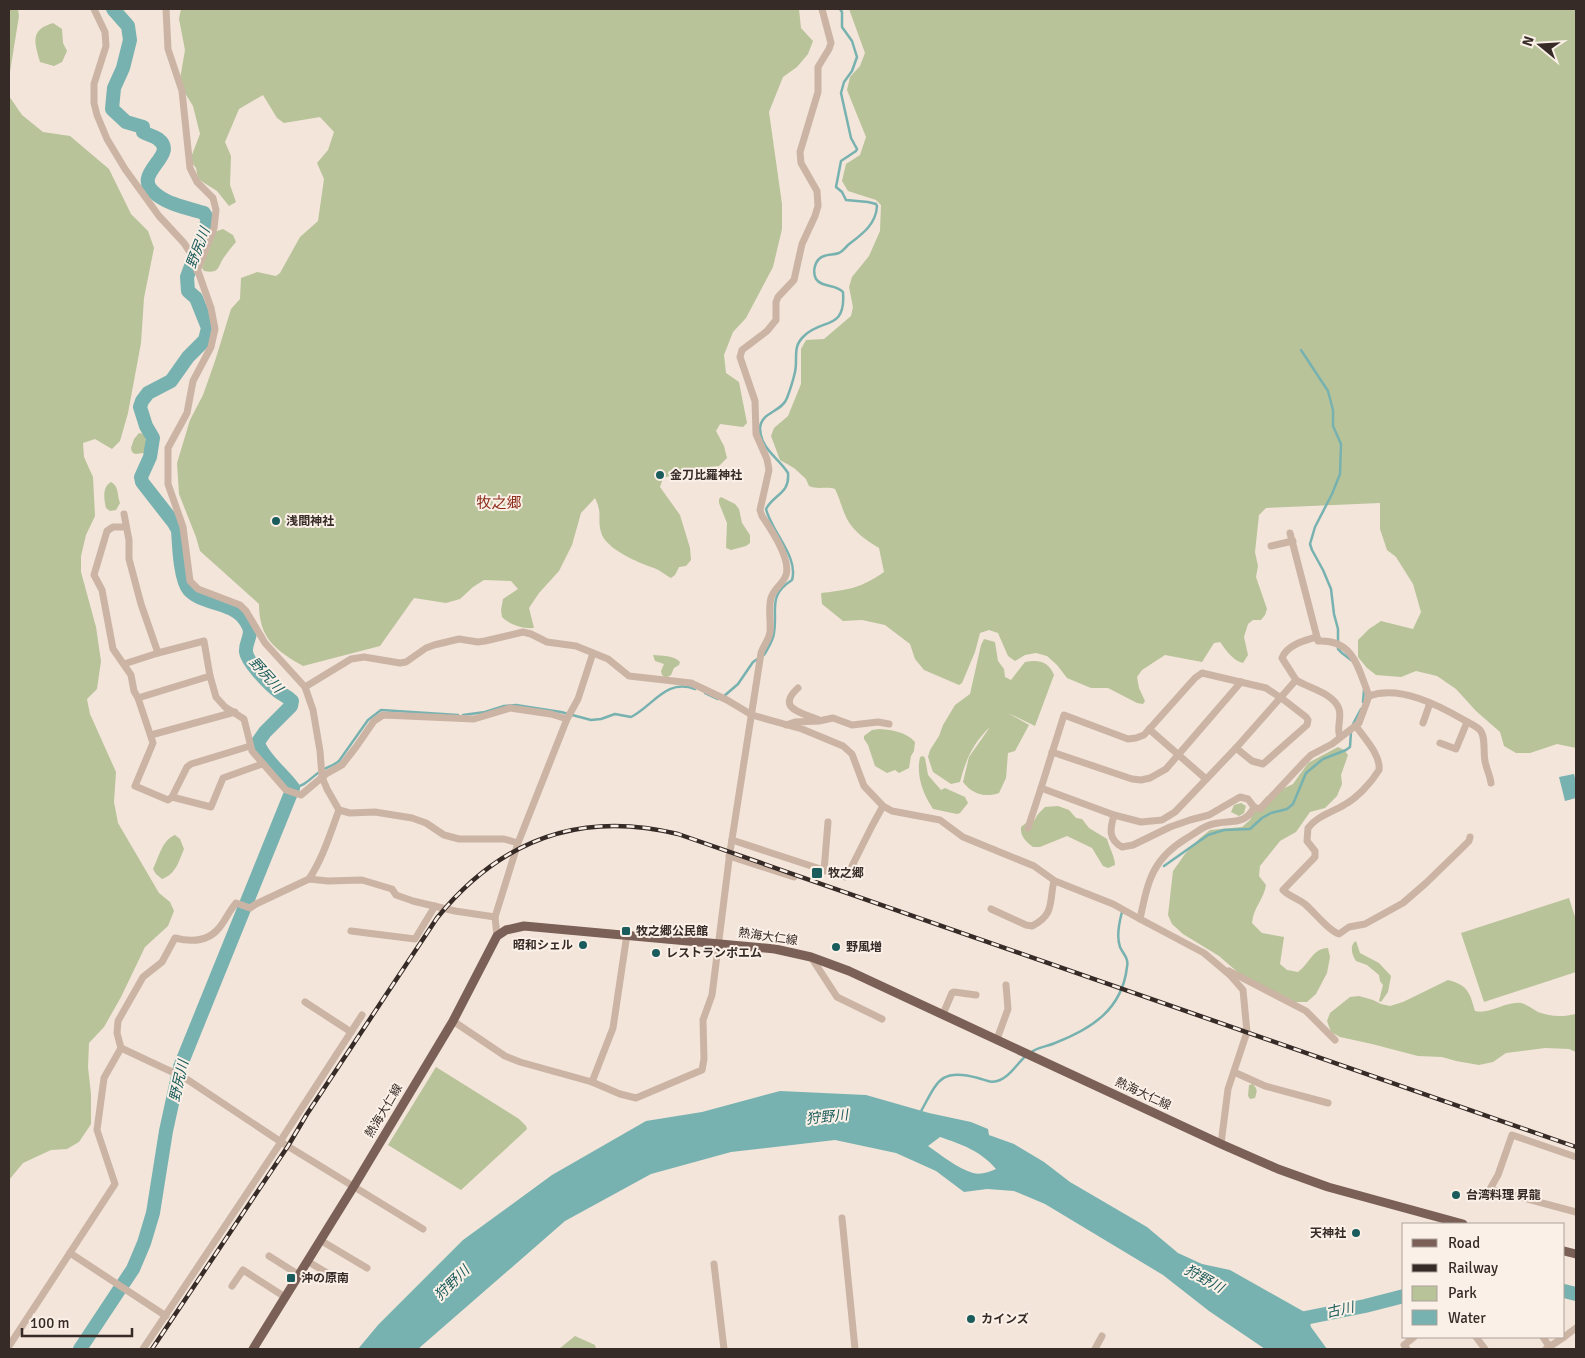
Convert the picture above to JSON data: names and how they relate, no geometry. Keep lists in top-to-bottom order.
{
  "streets": {
    "main road": ["熱海大仁線"]
  },
  "districts": ["牧之郷"],
  "water": ["野尻川", "狩野川", "古川"],
  "places": {
    "other": [
      "金刀比羅神社",
      "浅間神社",
      "昭和シェル",
      "野風増",
      "レストランポエム",
      "台湾料理 昇龍",
      "天神社",
      "カインズ"
    ],
    "transit": ["牧之郷", "牧之郷公民館", "沖の原南"]
  },
  "legend": [
    "Road",
    "Railway",
    "Park",
    "Water"
  ],
  "scale_bar": "100 m",
  "north": "left"
}
